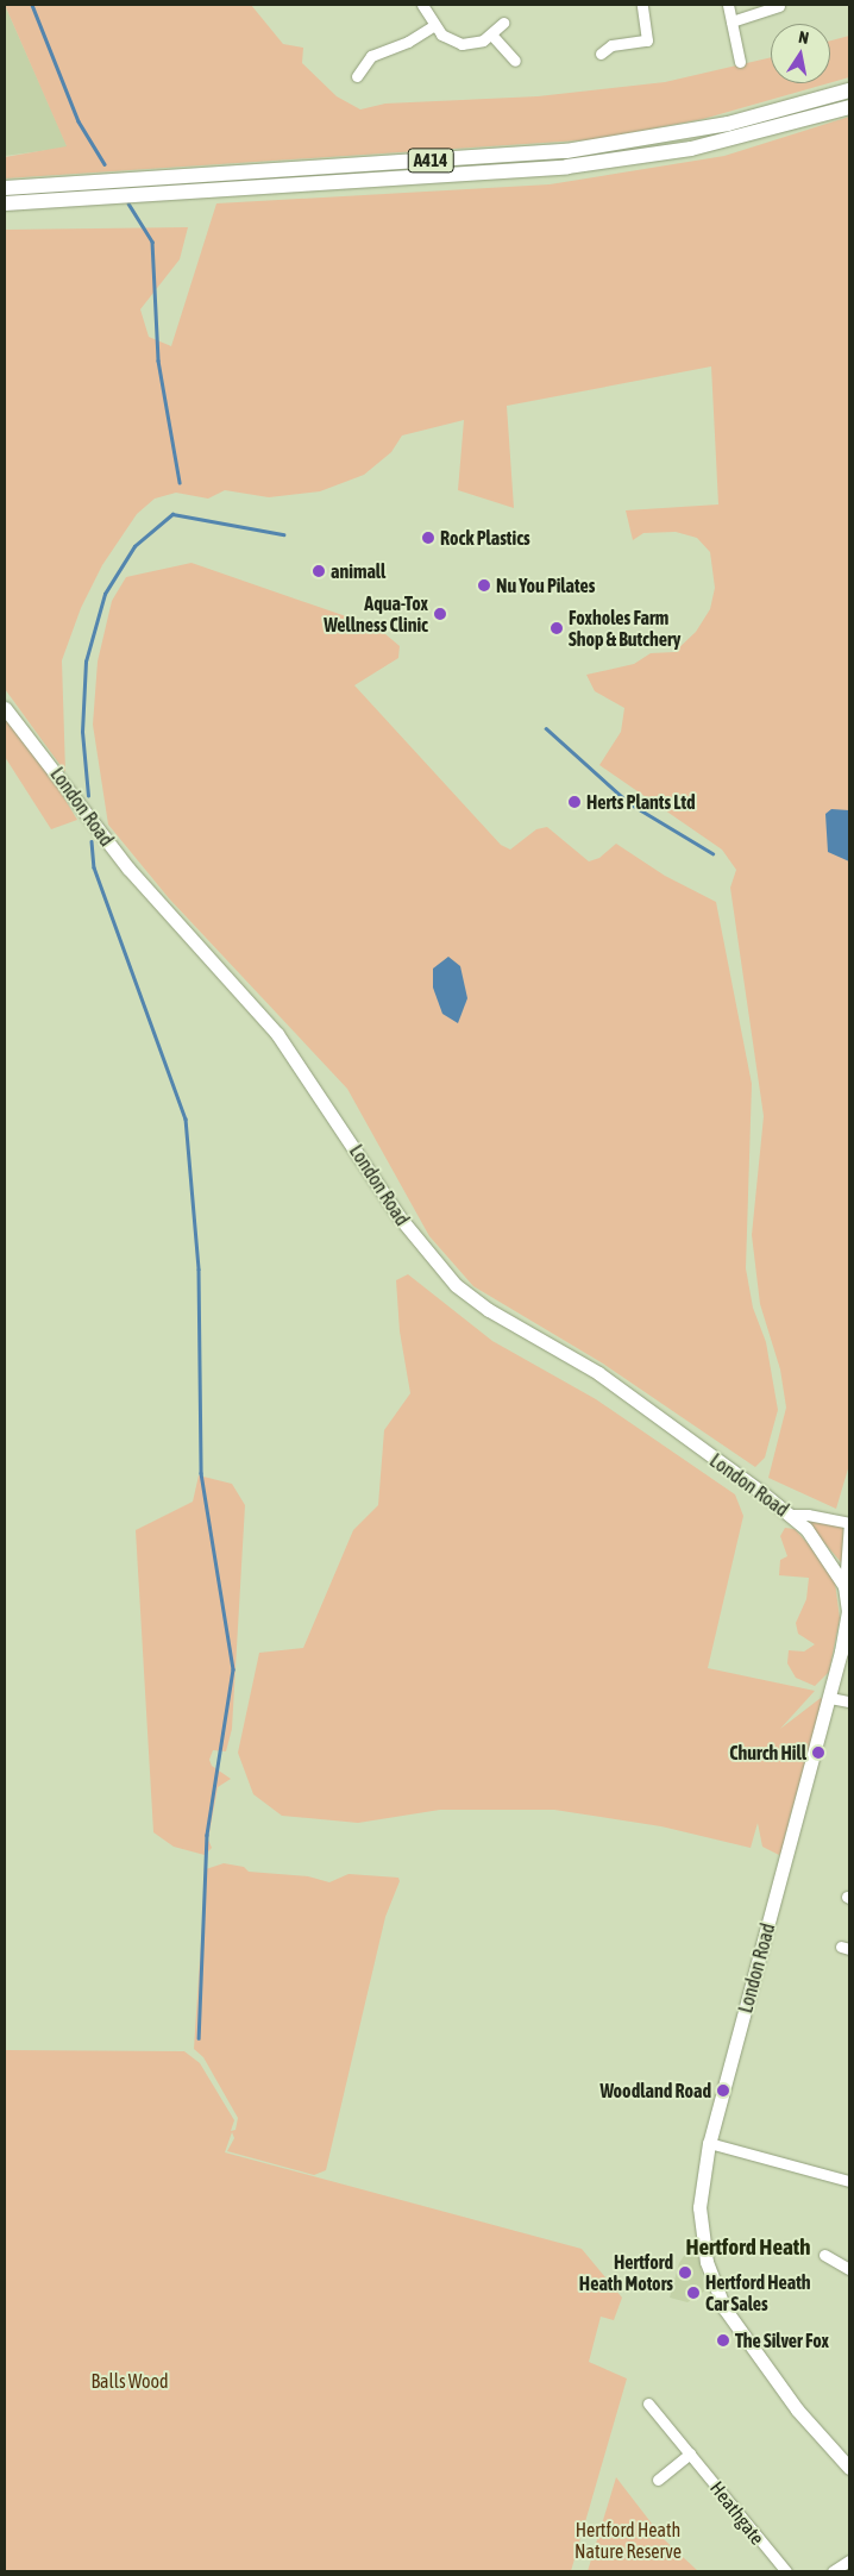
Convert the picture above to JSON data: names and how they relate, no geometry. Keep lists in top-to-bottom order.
{
  "streets": {
    "highway": ["A414"],
    "main road": ["London Road"],
    "street": ["Heathgate"]
  },
  "districts": ["Hertford Heath"],
  "parks": ["Balls Wood", "Hertford Heath Nature Reserve"],
  "places": [
    "Rock Plastics",
    "animall",
    "Nu You Pilates",
    "Aqua-Tox Wellness Clinic",
    "Foxholes Farm Shop & Butchery",
    "Herts Plants Ltd",
    "Church Hill",
    "Woodland Road",
    "Hertford Heath Motors",
    "Hertford Heath Car Sales",
    "The Silver Fox"
  ],
  "north": "top"
}
